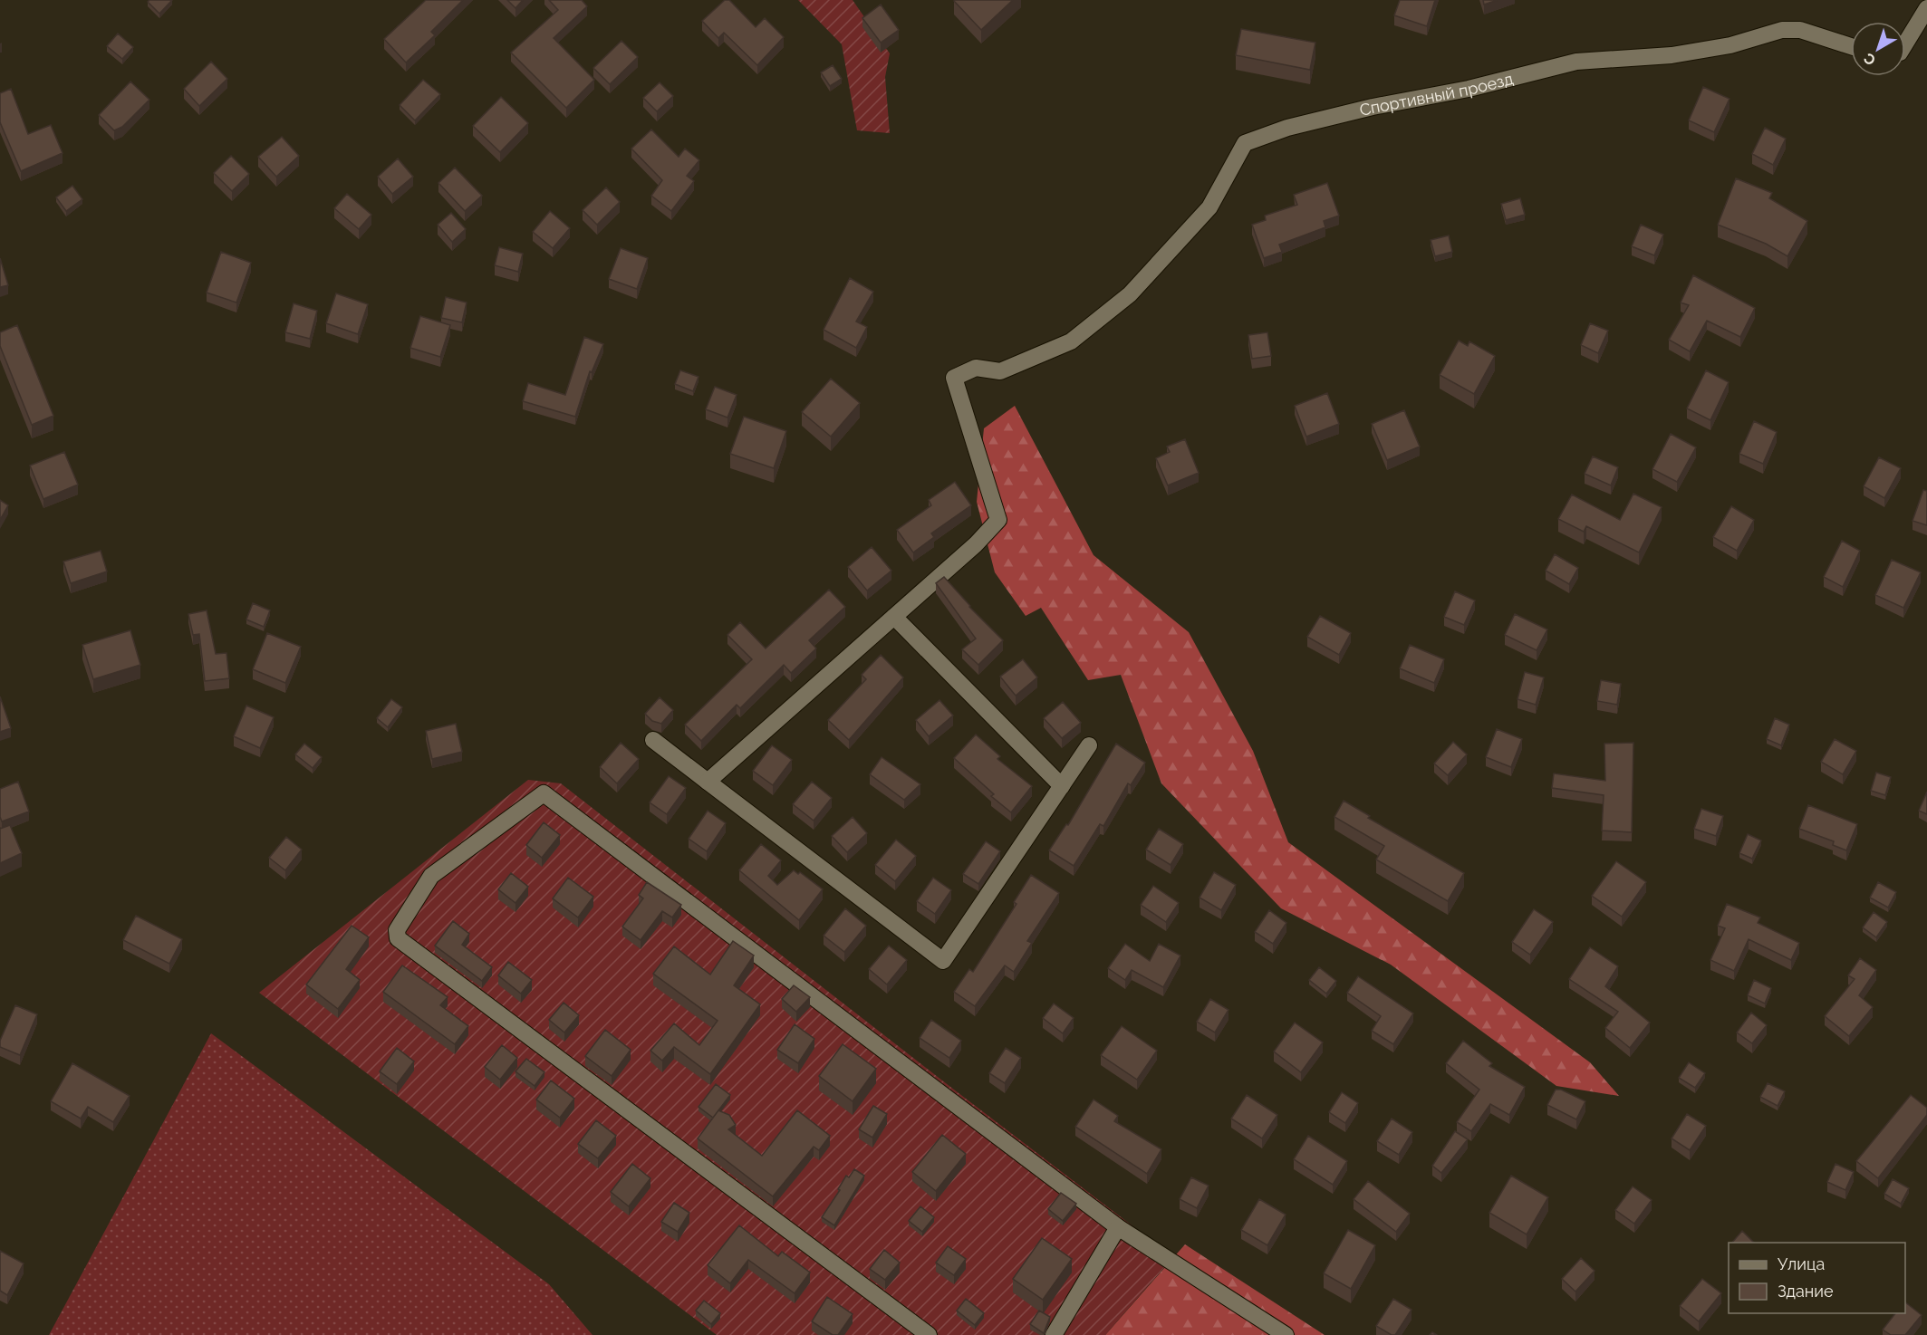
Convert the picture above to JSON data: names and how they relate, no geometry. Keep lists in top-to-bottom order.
{
  "streets": {
    "street": ["Спортивный проезд"]
  },
  "legend": ["Улица", "Здание"],
  "north": "bottom left"
}
